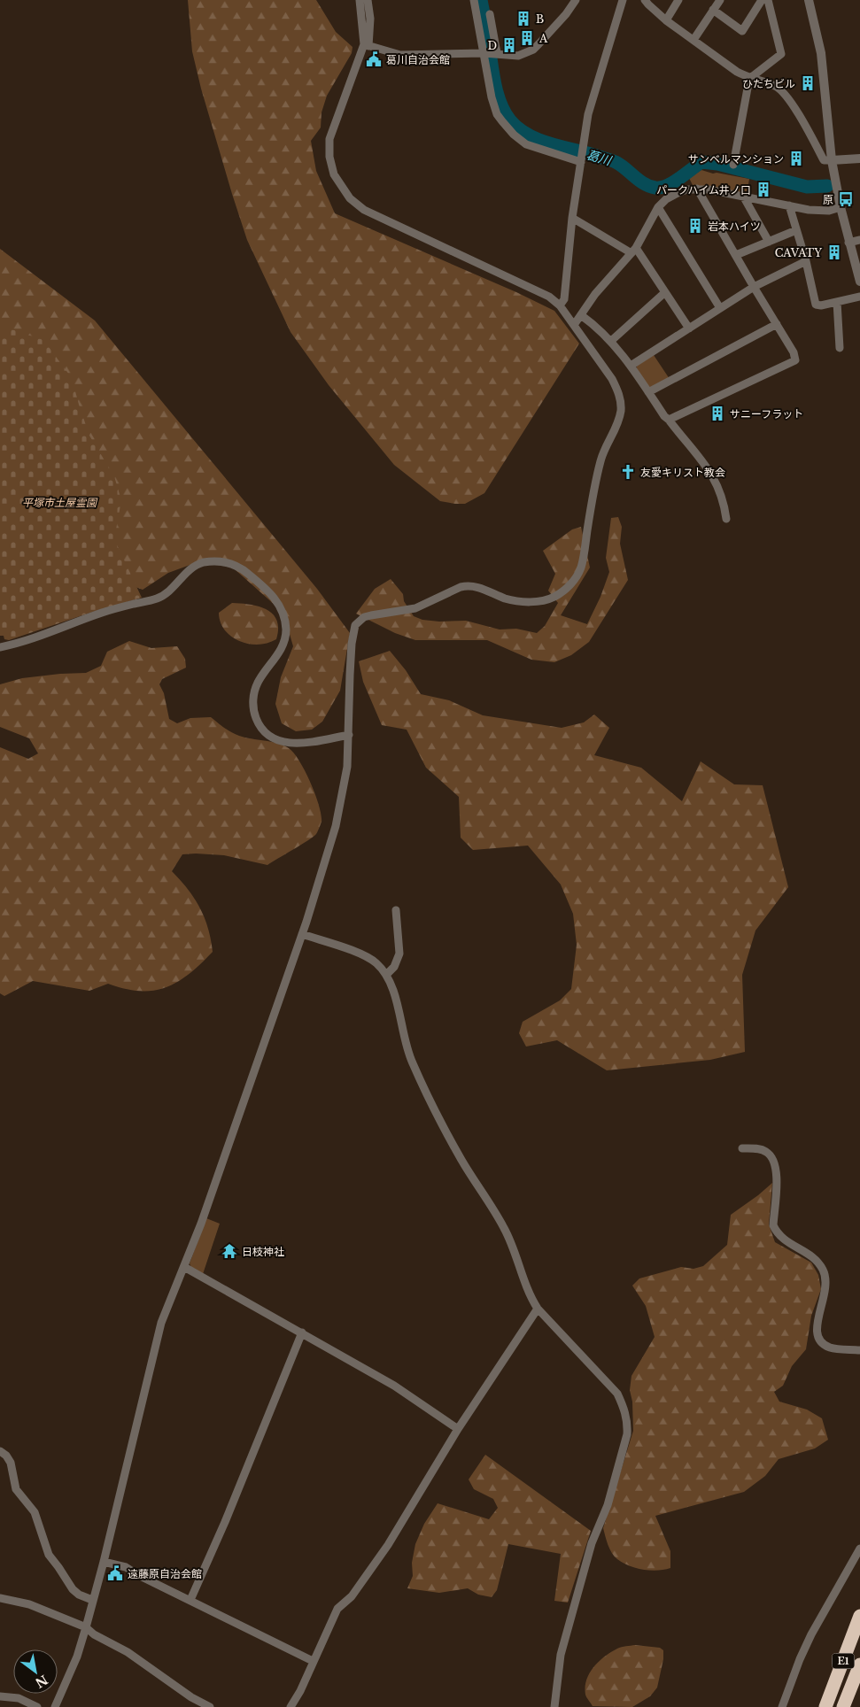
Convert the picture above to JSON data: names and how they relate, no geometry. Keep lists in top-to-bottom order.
{
  "streets": {
    "highway": ["E1"]
  },
  "water": ["葛川"],
  "parks": ["平塚市土屋霊園"],
  "places": {
    "building": [
      "B",
      "A",
      "D",
      "ひたちビル",
      "サンベルマンション",
      "パークハイム井ノ口",
      "岩本ハイツ",
      "CAVATY",
      "サニーフラット"
    ],
    "public building": ["葛川自治会館", "遠藤原自治会館"],
    "bus stop": ["原"],
    "church": ["友愛キリスト教会"],
    "temple": ["日枝神社"]
  },
  "north": "bottom right"
}
